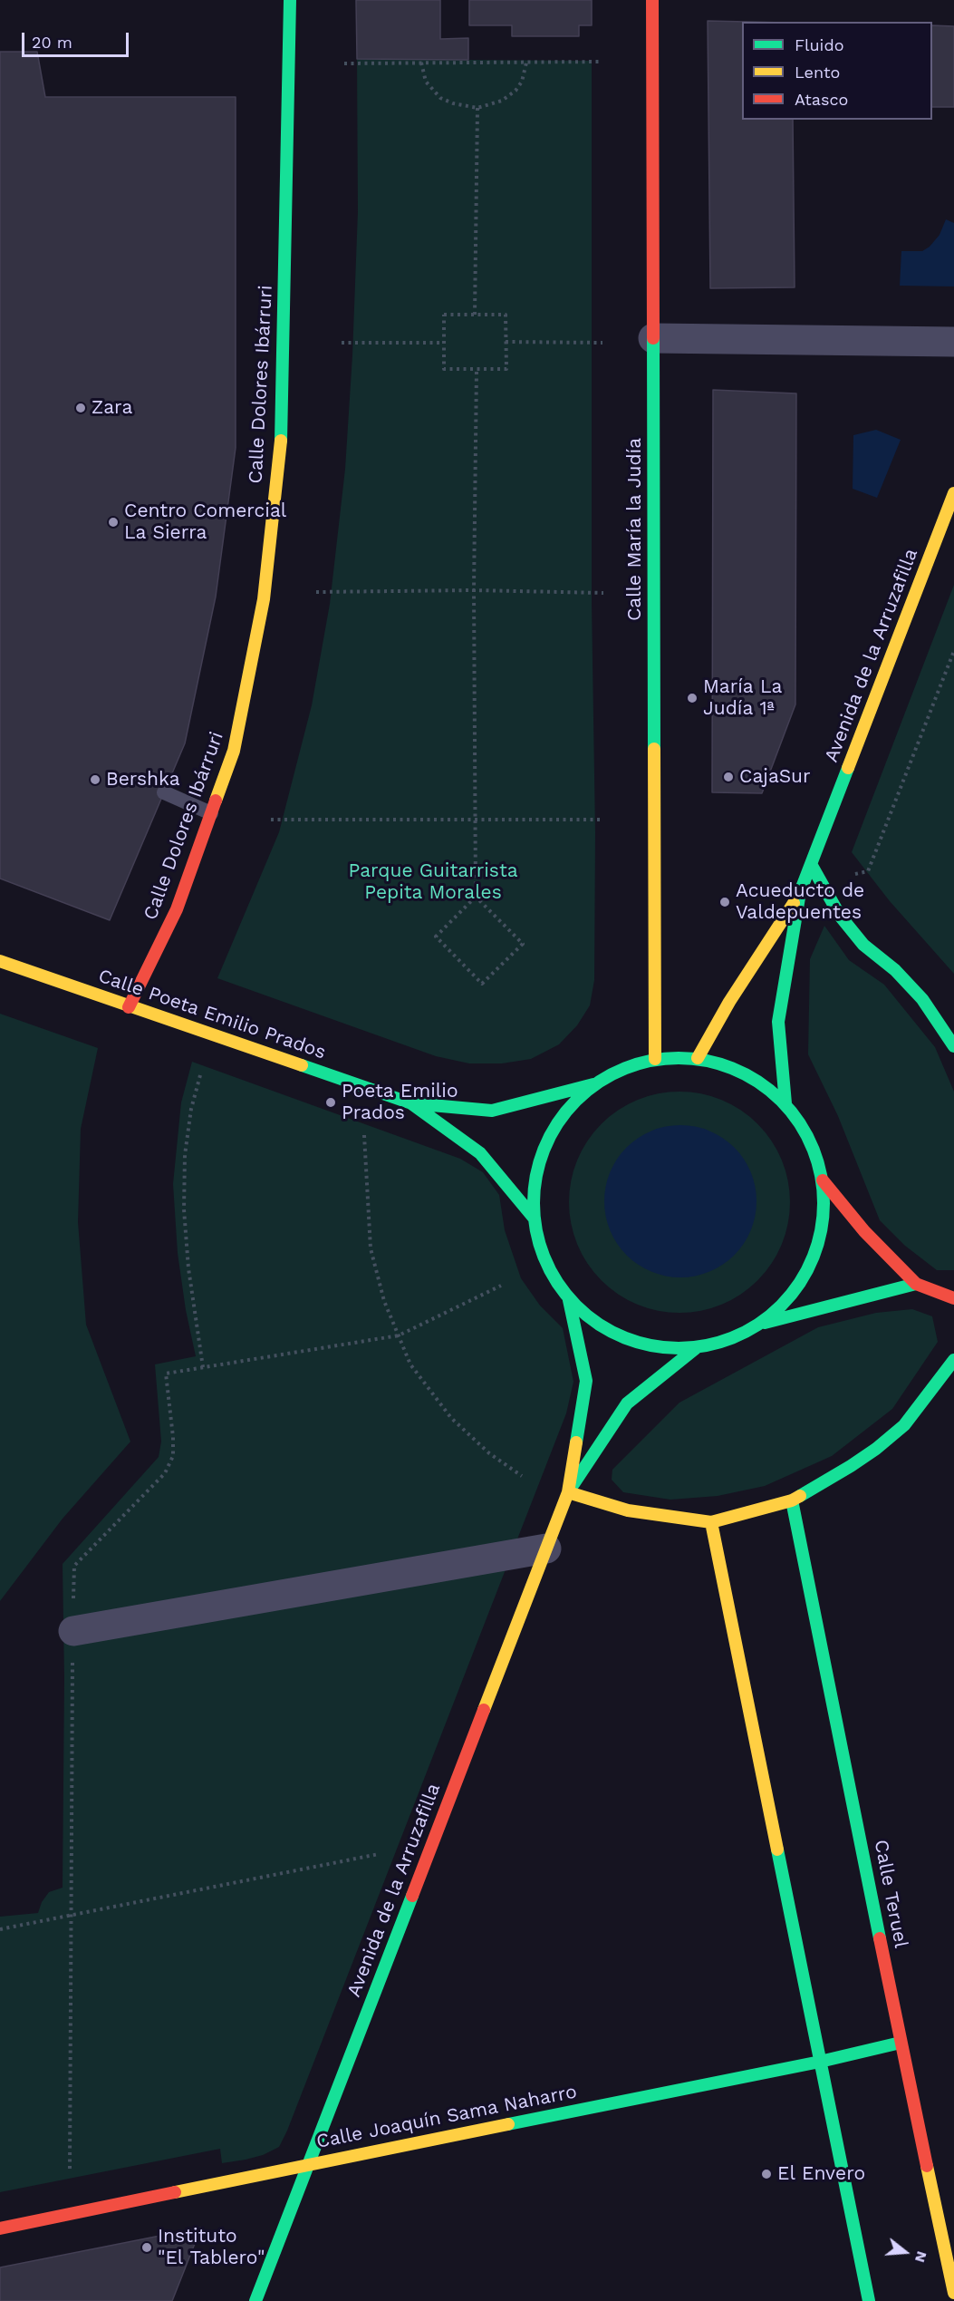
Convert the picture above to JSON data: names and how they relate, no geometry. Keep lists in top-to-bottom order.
{
  "streets": {
    "main road": [
      "Calle Dolores Ibárruri",
      "Calle María la Judía",
      "Avenida de la Arruzafilla",
      "Calle Poeta Emilio Prados",
      "Calle Teruel",
      "Calle Joaquín Sama Naharro"
    ]
  },
  "crossings": [
    ["Calle Dolores Ibárruri", "Calle Poeta Emilio Prados"],
    ["Avenida de la Arruzafilla", "Calle Joaquín Sama Naharro"],
    ["Calle Teruel", "Calle Joaquín Sama Naharro"]
  ],
  "parks": ["Parque Guitarrista Pepita Morales"],
  "places": [
    "Zara",
    "Centro Comercial La Sierra",
    "María La Judía 1ª",
    "CajaSur",
    "Bershka",
    "Acueducto de Valdepuentes",
    "Poeta Emilio Prados",
    "El Envero",
    "Instituto \"El Tablero\""
  ],
  "legend": ["Fluido", "Lento", "Atasco"],
  "scale_bar": "20 m",
  "north": "right"
}
